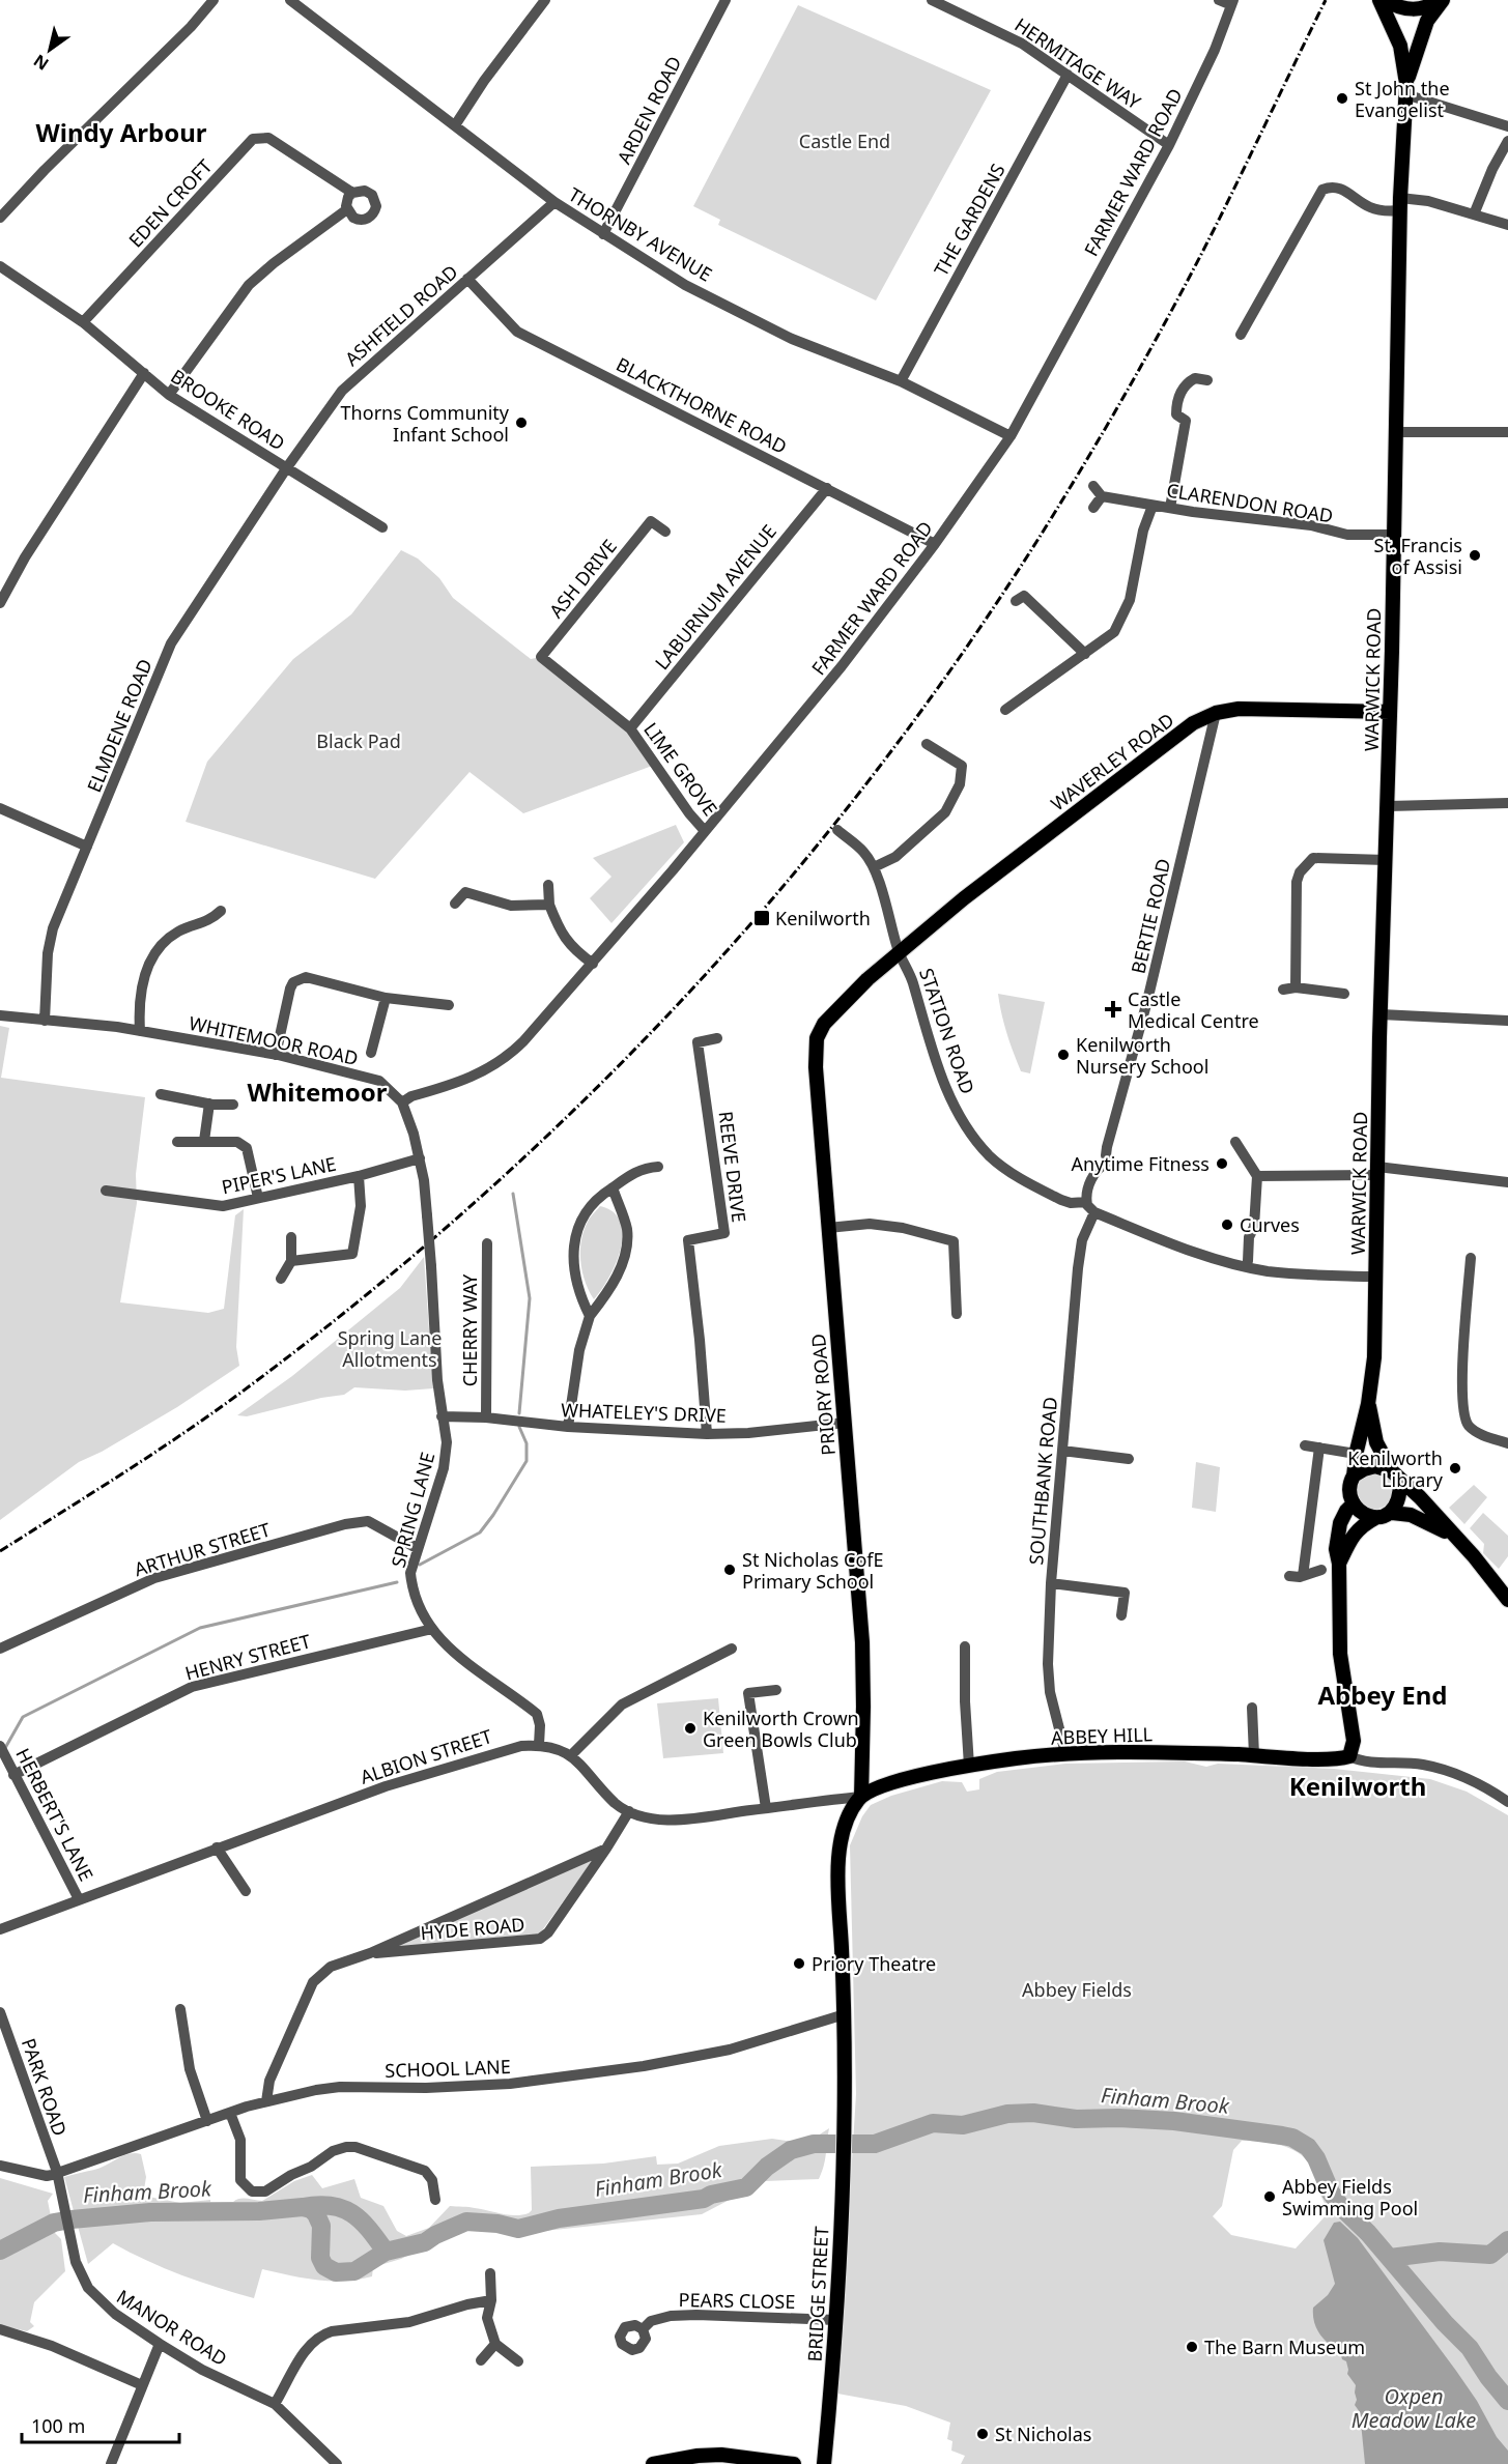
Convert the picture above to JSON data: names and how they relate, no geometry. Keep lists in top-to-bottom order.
{
  "streets": {
    "main road": [
      "WARWICK ROAD",
      "WAVERLEY ROAD",
      "PRIORY ROAD",
      "ABBEY HILL",
      "BRIDGE STREET"
    ],
    "street": [
      "HERMITAGE WAY",
      "ARDEN ROAD",
      "FARMER WARD ROAD",
      "EDEN CROFT",
      "THE GARDENS",
      "THORNBY AVENUE",
      "ASHFIELD ROAD",
      "BLACKTHORNE ROAD",
      "BROOKE ROAD",
      "CLARENDON ROAD",
      "ASH DRIVE",
      "LABURNUM AVENUE",
      "ELMDENE ROAD",
      "LIME GROVE",
      "BERTIE ROAD",
      "STATION ROAD",
      "WHITEMOOR ROAD",
      "REEVE DRIVE",
      "PIPER'S LANE",
      "CHERRY WAY",
      "WHATELEY'S DRIVE",
      "SOUTHBANK ROAD",
      "SPRING LANE",
      "ARTHUR STREET",
      "HENRY STREET",
      "ALBION STREET",
      "HERBERT'S LANE",
      "HYDE ROAD",
      "SCHOOL LANE",
      "PARK ROAD",
      "PEARS CLOSE",
      "MANOR ROAD"
    ]
  },
  "crossings": [
    ["HERMITAGE WAY", "FARMER WARD ROAD"],
    ["HERMITAGE WAY", "THE GARDENS"],
    ["ARDEN ROAD", "THORNBY AVENUE"],
    ["FARMER WARD ROAD", "THORNBY AVENUE"],
    ["FARMER WARD ROAD", "BLACKTHORNE ROAD"],
    ["FARMER WARD ROAD", "LIME GROVE"],
    ["FARMER WARD ROAD", "WHITEMOOR ROAD"],
    ["EDEN CROFT", "BROOKE ROAD"],
    ["THE GARDENS", "THORNBY AVENUE"],
    ["THORNBY AVENUE", "ASHFIELD ROAD"],
    ["ASHFIELD ROAD", "BLACKTHORNE ROAD"],
    ["ASHFIELD ROAD", "BROOKE ROAD"],
    ["ASHFIELD ROAD", "ELMDENE ROAD"],
    ["BLACKTHORNE ROAD", "LABURNUM AVENUE"],
    ["BROOKE ROAD", "ELMDENE ROAD"],
    ["CLARENDON ROAD", "WARWICK ROAD"],
    ["ASH DRIVE", "LIME GROVE"],
    ["LABURNUM AVENUE", "LIME GROVE"],
    ["WARWICK ROAD", "WAVERLEY ROAD"],
    ["ELMDENE ROAD", "WHITEMOOR ROAD"],
    ["WAVERLEY ROAD", "BERTIE ROAD"],
    ["WAVERLEY ROAD", "STATION ROAD"],
    ["WAVERLEY ROAD", "PRIORY ROAD"],
    ["BERTIE ROAD", "STATION ROAD"],
    ["WHITEMOOR ROAD", "PIPER'S LANE"],
    ["WHITEMOOR ROAD", "SPRING LANE"],
    ["REEVE DRIVE", "WHATELEY'S DRIVE"],
    ["CHERRY WAY", "WHATELEY'S DRIVE"],
    ["PRIORY ROAD", "WHATELEY'S DRIVE"],
    ["PRIORY ROAD", "ABBEY HILL"],
    ["PRIORY ROAD", "BRIDGE STREET"],
    ["WHATELEY'S DRIVE", "SPRING LANE"],
    ["SOUTHBANK ROAD", "ABBEY HILL"],
    ["SPRING LANE", "ARTHUR STREET"],
    ["SPRING LANE", "HENRY STREET"],
    ["SPRING LANE", "ALBION STREET"],
    ["HENRY STREET", "HERBERT'S LANE"],
    ["ABBEY HILL", "BRIDGE STREET"],
    ["ALBION STREET", "HERBERT'S LANE"],
    ["ALBION STREET", "HYDE ROAD"],
    ["HYDE ROAD", "SCHOOL LANE"],
    ["SCHOOL LANE", "PARK ROAD"],
    ["SCHOOL LANE", "BRIDGE STREET"],
    ["SCHOOL LANE", "MANOR ROAD"],
    ["PARK ROAD", "MANOR ROAD"],
    ["BRIDGE STREET", "PEARS CLOSE"]
  ],
  "districts": [
    "Windy Arbour",
    "Whitemoor",
    "Abbey End",
    "Kenilworth"
  ],
  "water": ["Finham Brook", "Oxpen Meadow Lake"],
  "parks": [
    "Castle End",
    "Black Pad",
    "Spring Lane Allotments",
    "Abbey Fields"
  ],
  "places": {
    "other": [
      "St John the Evangelist",
      "Thorns Community Infant School",
      "St. Francis of Assisi",
      "Kenilworth Nursery School",
      "Anytime Fitness",
      "Curves",
      "Kenilworth Library",
      "St Nicholas CofE Primary School",
      "Kenilworth Crown Green Bowls Club",
      "Priory Theatre",
      "Abbey Fields Swimming Pool",
      "The Barn Museum",
      "St Nicholas"
    ],
    "transit": ["Kenilworth"],
    "health": ["Castle Medical Centre"]
  },
  "scale_bar": "100 m",
  "north": "bottom left"
}
